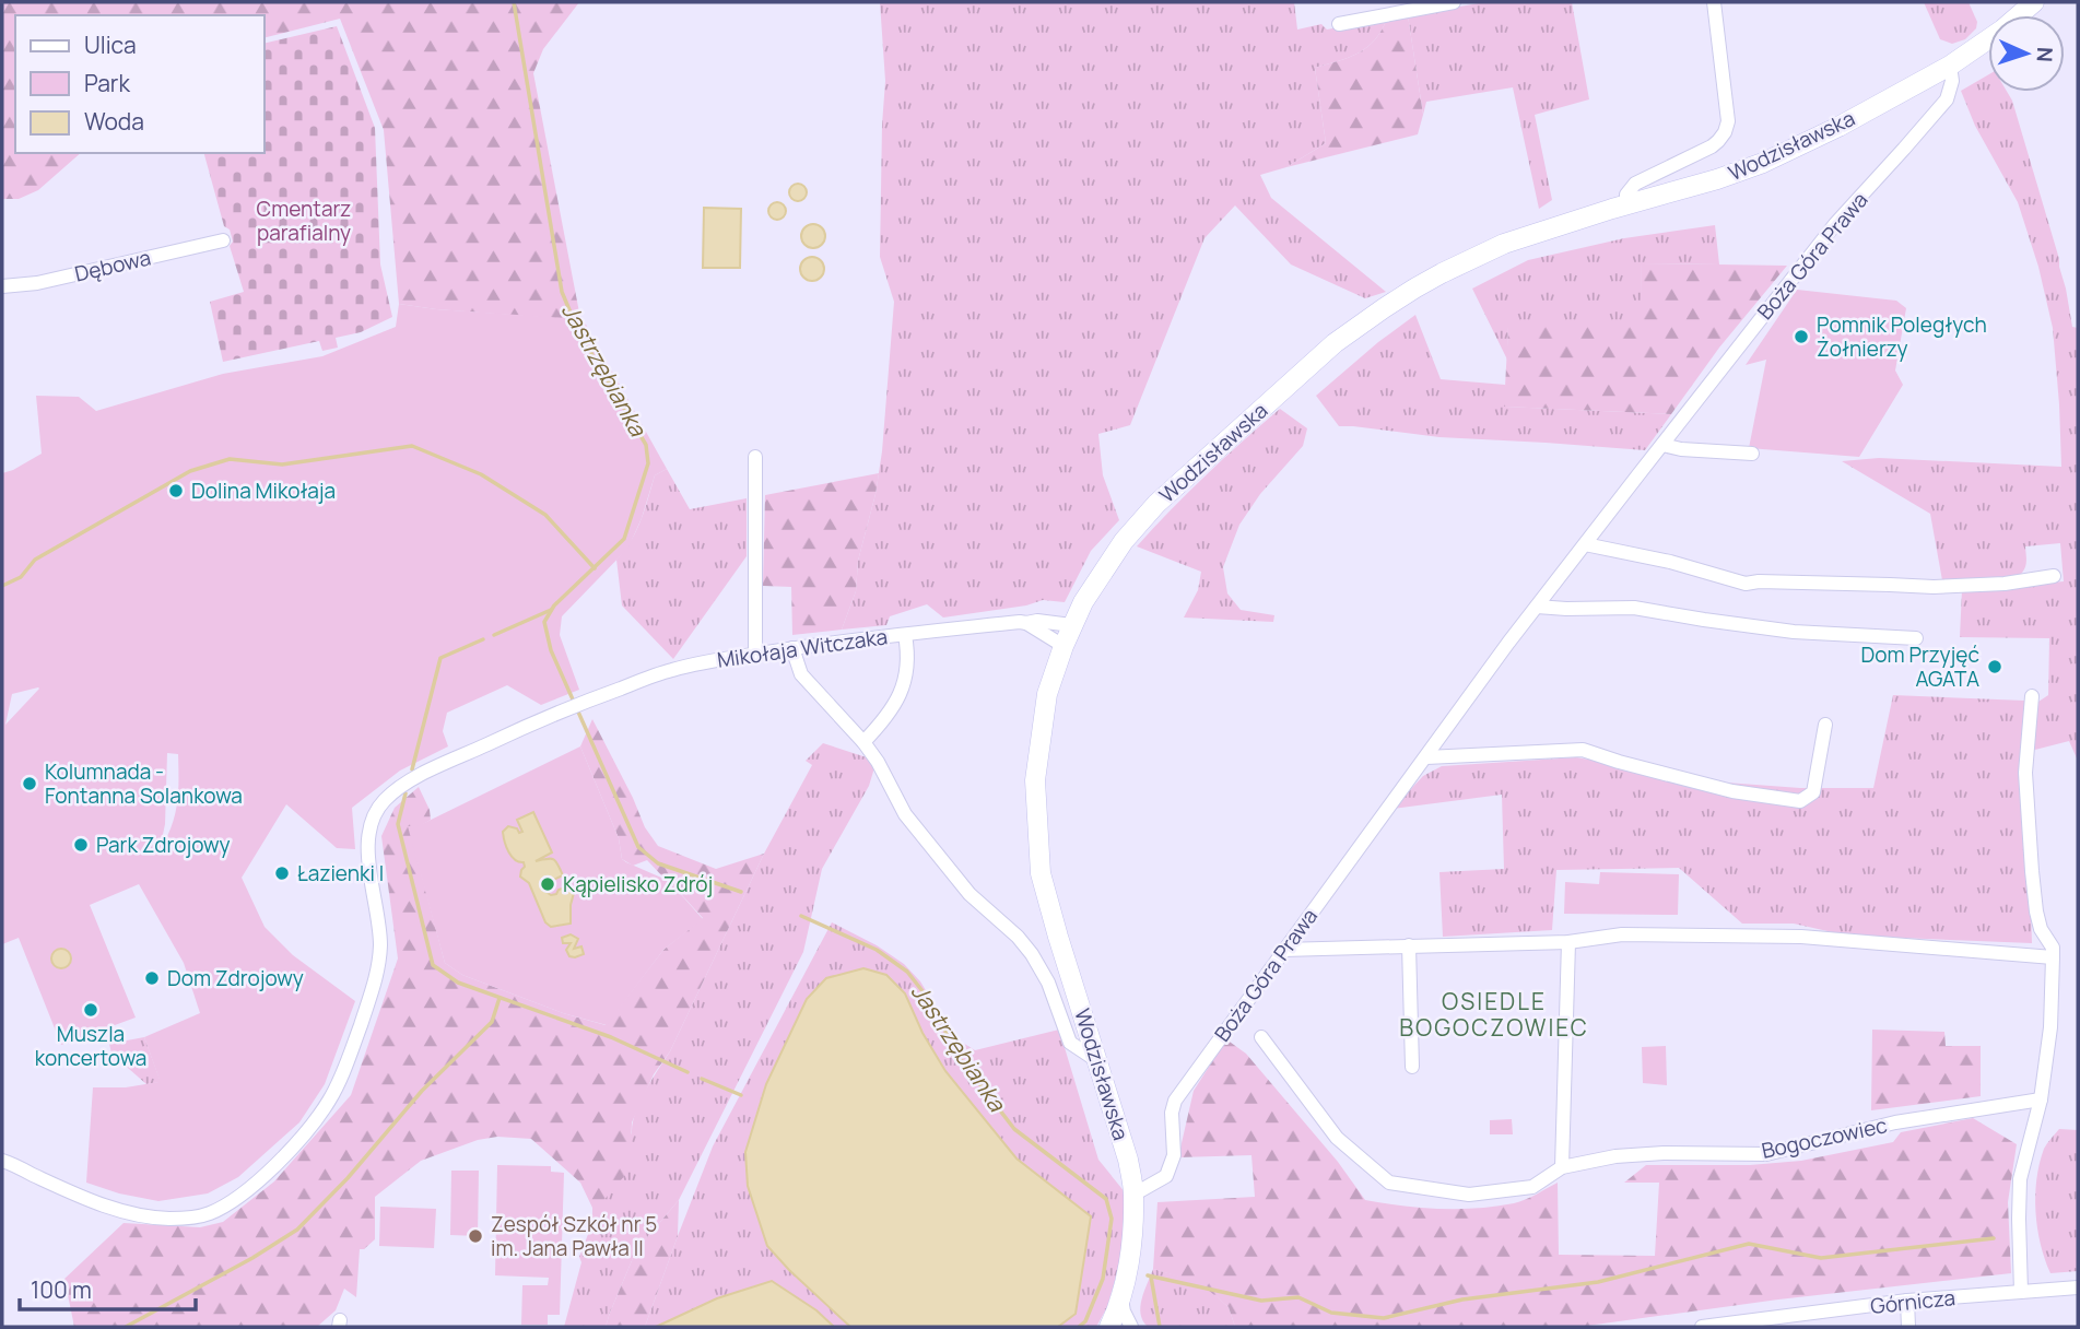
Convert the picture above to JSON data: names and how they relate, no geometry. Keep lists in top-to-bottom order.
{
  "streets": {
    "main road": ["Wodzisławska"],
    "street": [
      "Boża Góra Prawa",
      "Dębowa",
      "Mikołaja Witczaka",
      "Bogoczowiec",
      "Górnicza"
    ]
  },
  "crossings": [
    ["Wodzisławska", "Boża Góra Prawa"],
    ["Wodzisławska", "Mikołaja Witczaka"]
  ],
  "districts": ["OSIEDLE BOGOCZOWIEC"],
  "water": ["Jastrzębianka"],
  "parks": ["Cmentarz parafialny"],
  "places": [
    "Pomnik Poległych Żołnierzy",
    "Dolina Mikołaja",
    "Dom Przyjęć AGATA",
    "Kolumnada - Fontanna Solankowa",
    "Park Zdrojowy",
    "Łazienki I",
    "Kąpielisko Zdrój",
    "Dom Zdrojowy",
    "Muszla koncertowa",
    "Zespół Szkół nr 5 im. Jana Pawła II"
  ],
  "legend": ["Ulica", "Park", "Woda"],
  "scale_bar": "100 m",
  "north": "right"
}
